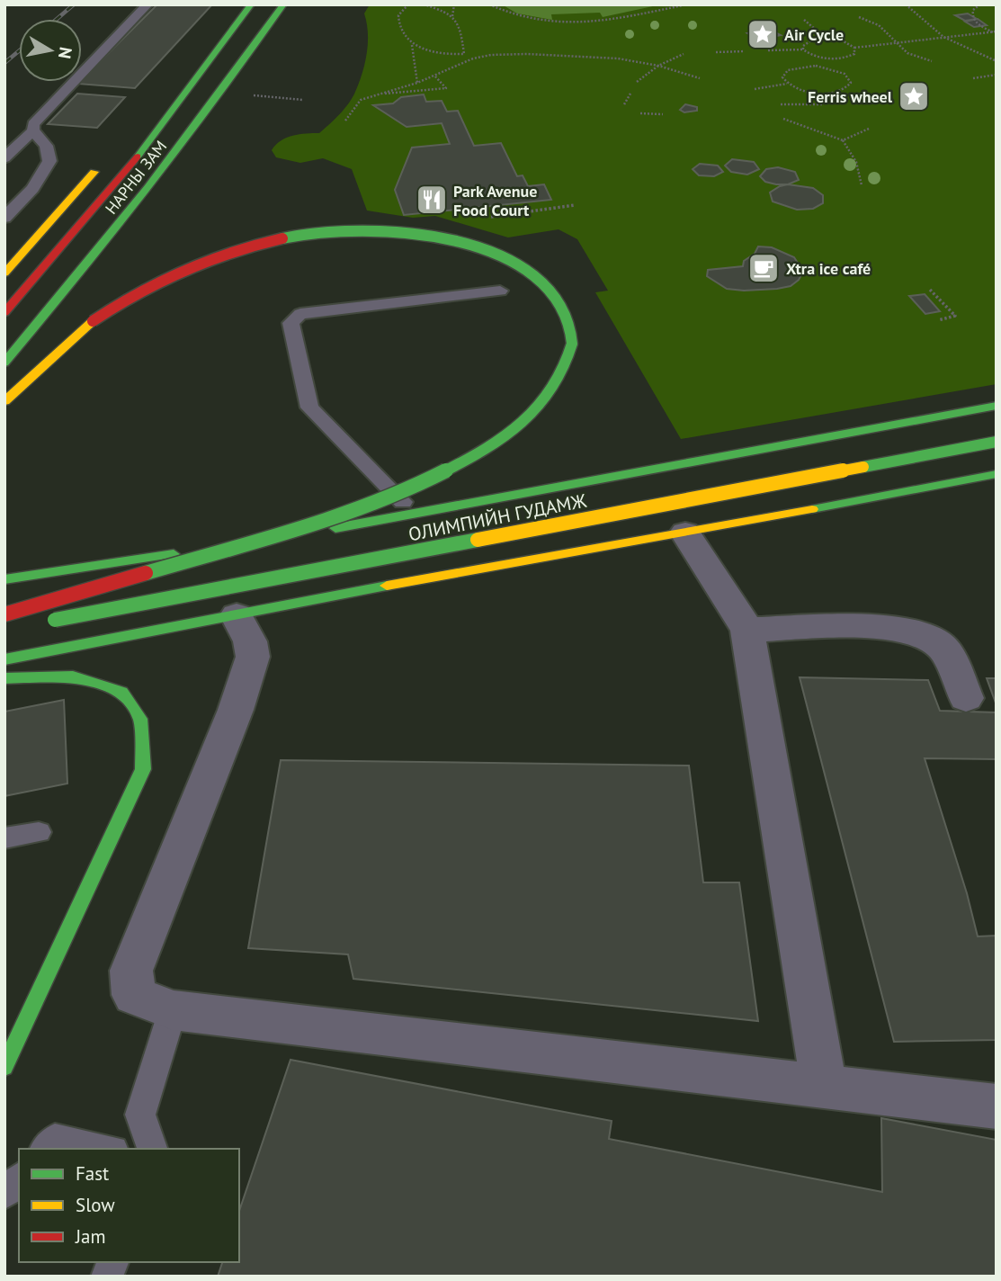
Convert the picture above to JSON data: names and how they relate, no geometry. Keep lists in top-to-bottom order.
{
  "streets": {
    "main road": ["НАРНЫ ЗАМ", "ОЛИМПИЙН ГУДАМЖ"]
  },
  "places": {
    "place": ["Air Cycle", "Ferris wheel"],
    "restaurant": ["Park Avenue Food Court"],
    "cafe": ["Xtra ice café"]
  },
  "legend": ["Fast", "Slow", "Jam"],
  "north": "right"
}
